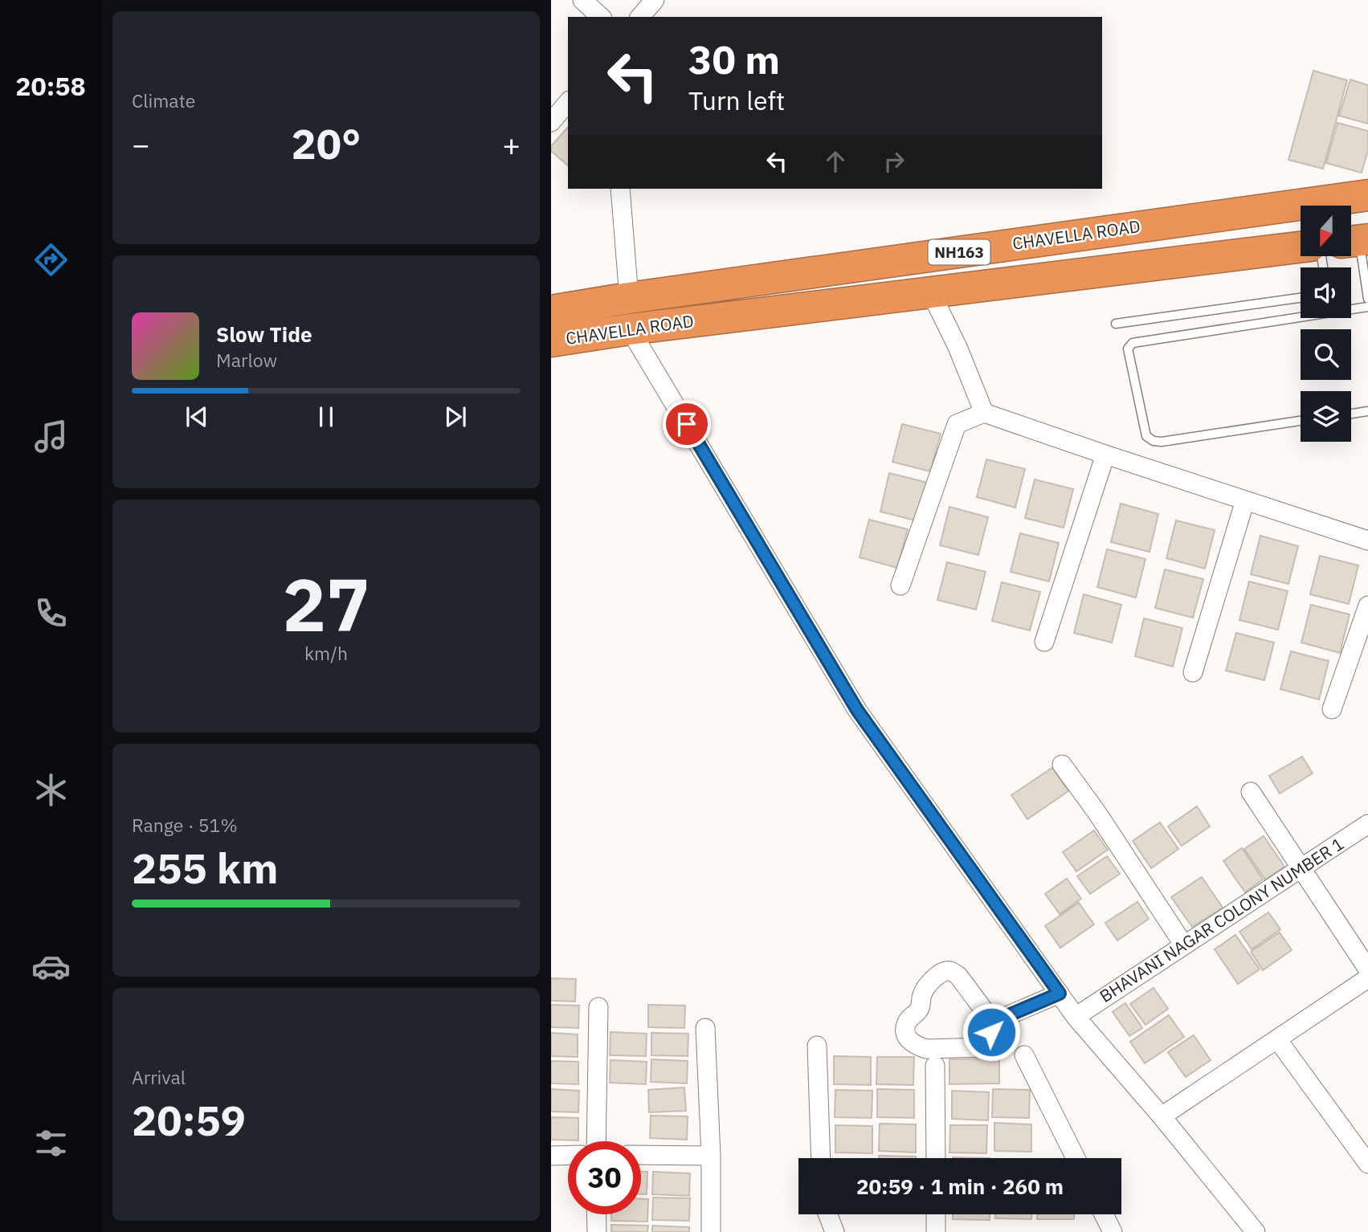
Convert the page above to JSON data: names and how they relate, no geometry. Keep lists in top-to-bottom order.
{
  "streets": {
    "highway": ["CHAVELLA ROAD", "NH163"],
    "street": ["BHAVANI NAGAR COLONY NUMBER 1"]
  },
  "north": "bottom",
  "page": {
    "tabs": "20:58",
    "tile": [
      "Climate",
      ["27", "km/h"],
      ["Range · 51%", "255 km"],
      ["Arrival", "20:59"]
    ],
    "turn": ["30 m", "Turn left"],
    "heat": ["−", "20°", "+"],
    "song": ["Slow Tide", "Marlow"],
    "limit": "30",
    "trip": "20:59 · 1 min · 260 m"
  }
}
